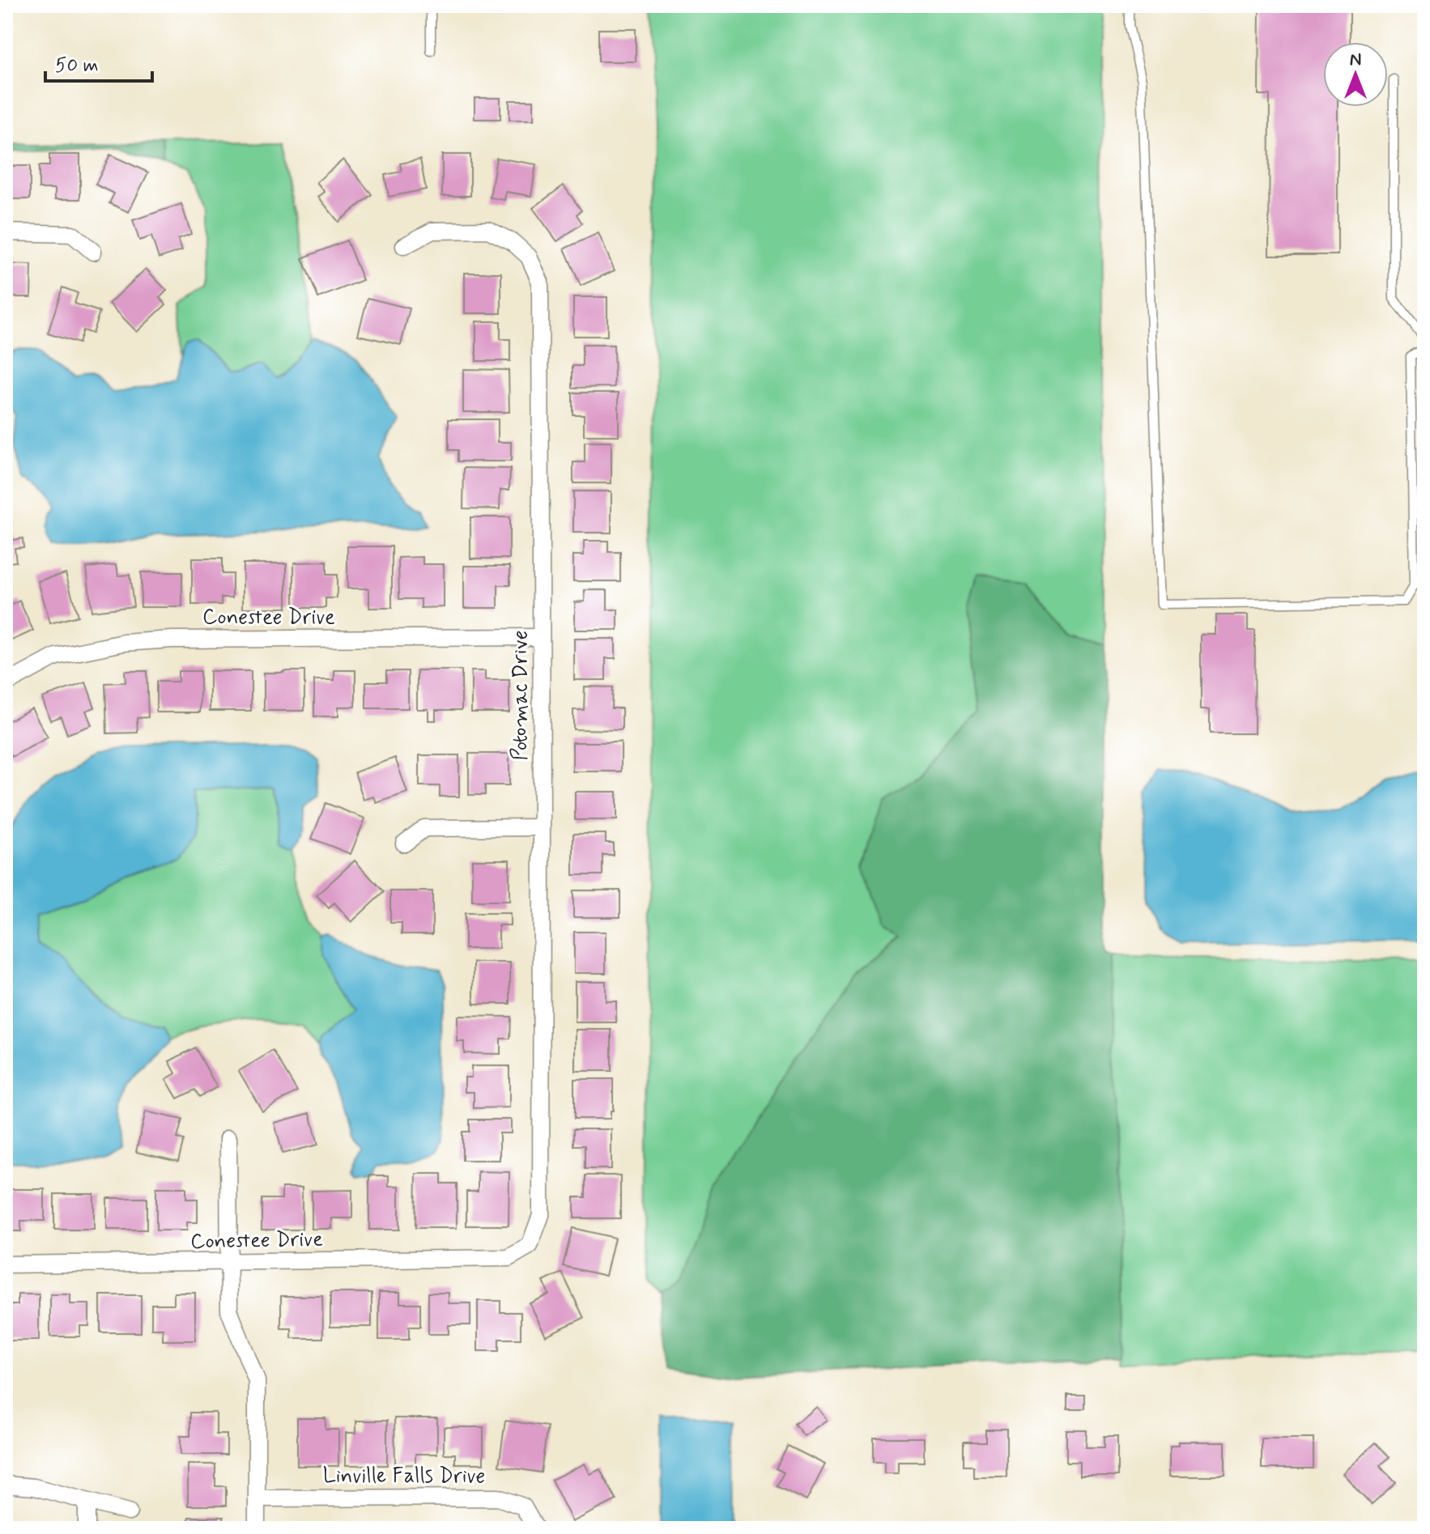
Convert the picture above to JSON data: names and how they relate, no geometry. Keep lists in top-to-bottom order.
{
  "streets": {
    "street": ["Conestee Drive", "Potomac Drive", "Linville Falls Drive"]
  },
  "crossings": [
    ["Conestee Drive", "Potomac Drive"]
  ],
  "scale_bar": "50 m",
  "north": "top"
}
